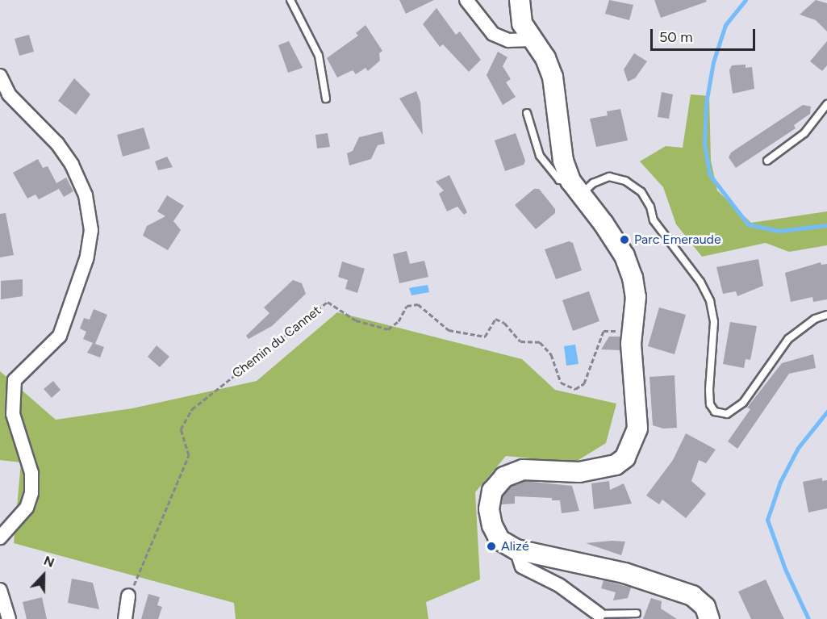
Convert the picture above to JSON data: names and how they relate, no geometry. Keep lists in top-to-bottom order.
{
  "streets": {
    "path": ["Chemin du Cannet"]
  },
  "places": ["Parc Emeraude", "Alizé"],
  "scale_bar": "50 m",
  "north": "top"
}
